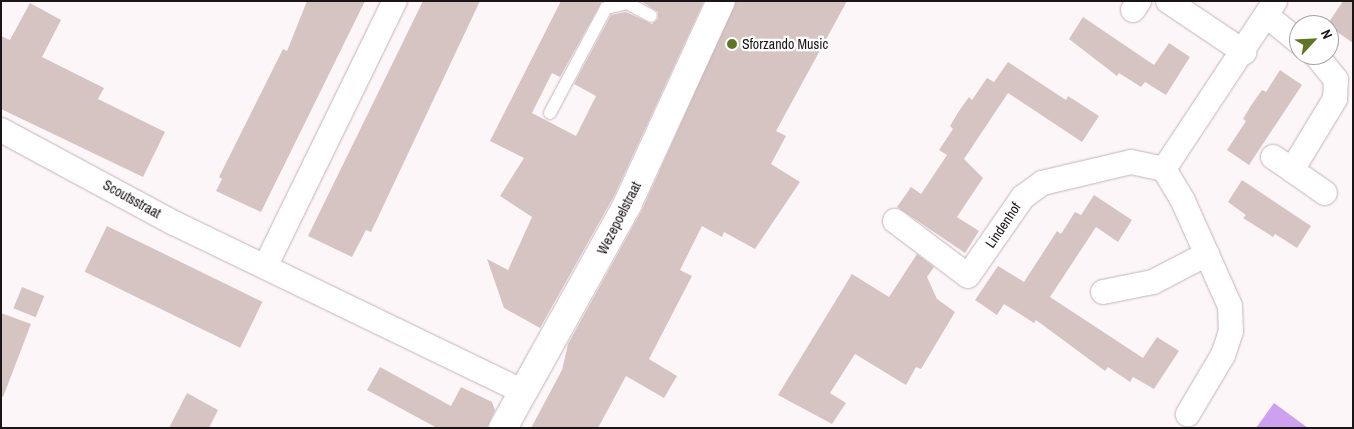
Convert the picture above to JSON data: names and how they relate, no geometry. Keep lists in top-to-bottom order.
{
  "streets": {
    "street": ["Scoutsstraat", "Wezepoelstraat", "Lindenhof"]
  },
  "crossings": [
    ["Scoutsstraat", "Wezepoelstraat"]
  ],
  "places": ["Sforzando Music"],
  "north": "top right"
}
